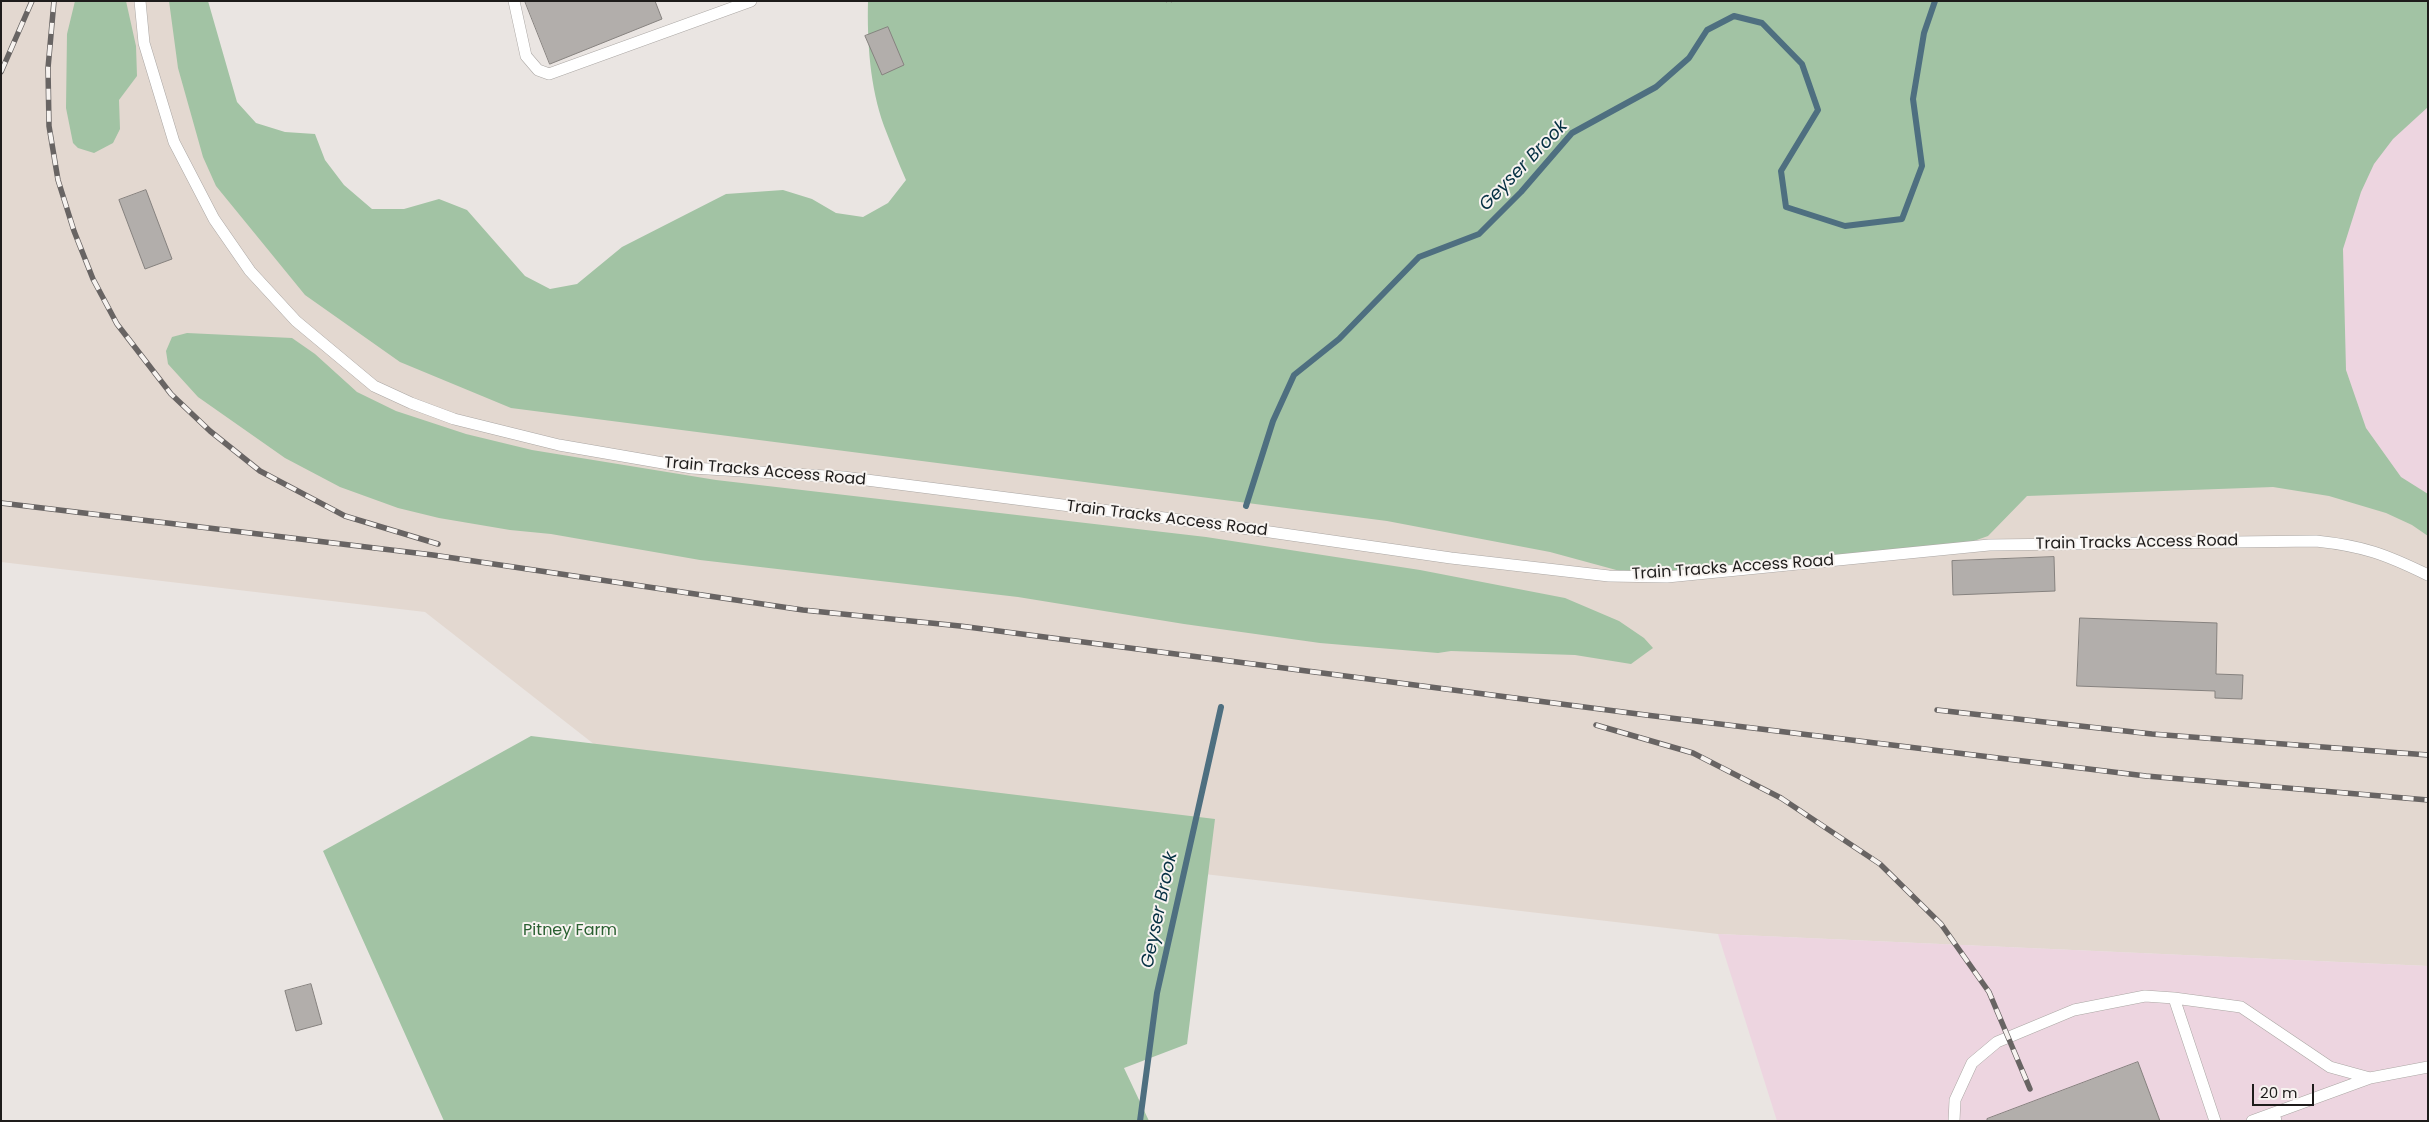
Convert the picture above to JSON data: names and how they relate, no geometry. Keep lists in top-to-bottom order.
{
  "streets": {
    "lane": ["Train Tracks Access Road"]
  },
  "water": ["Geyser Brook"],
  "parks": ["Pitney Farm"],
  "scale_bar": "20 m"
}
